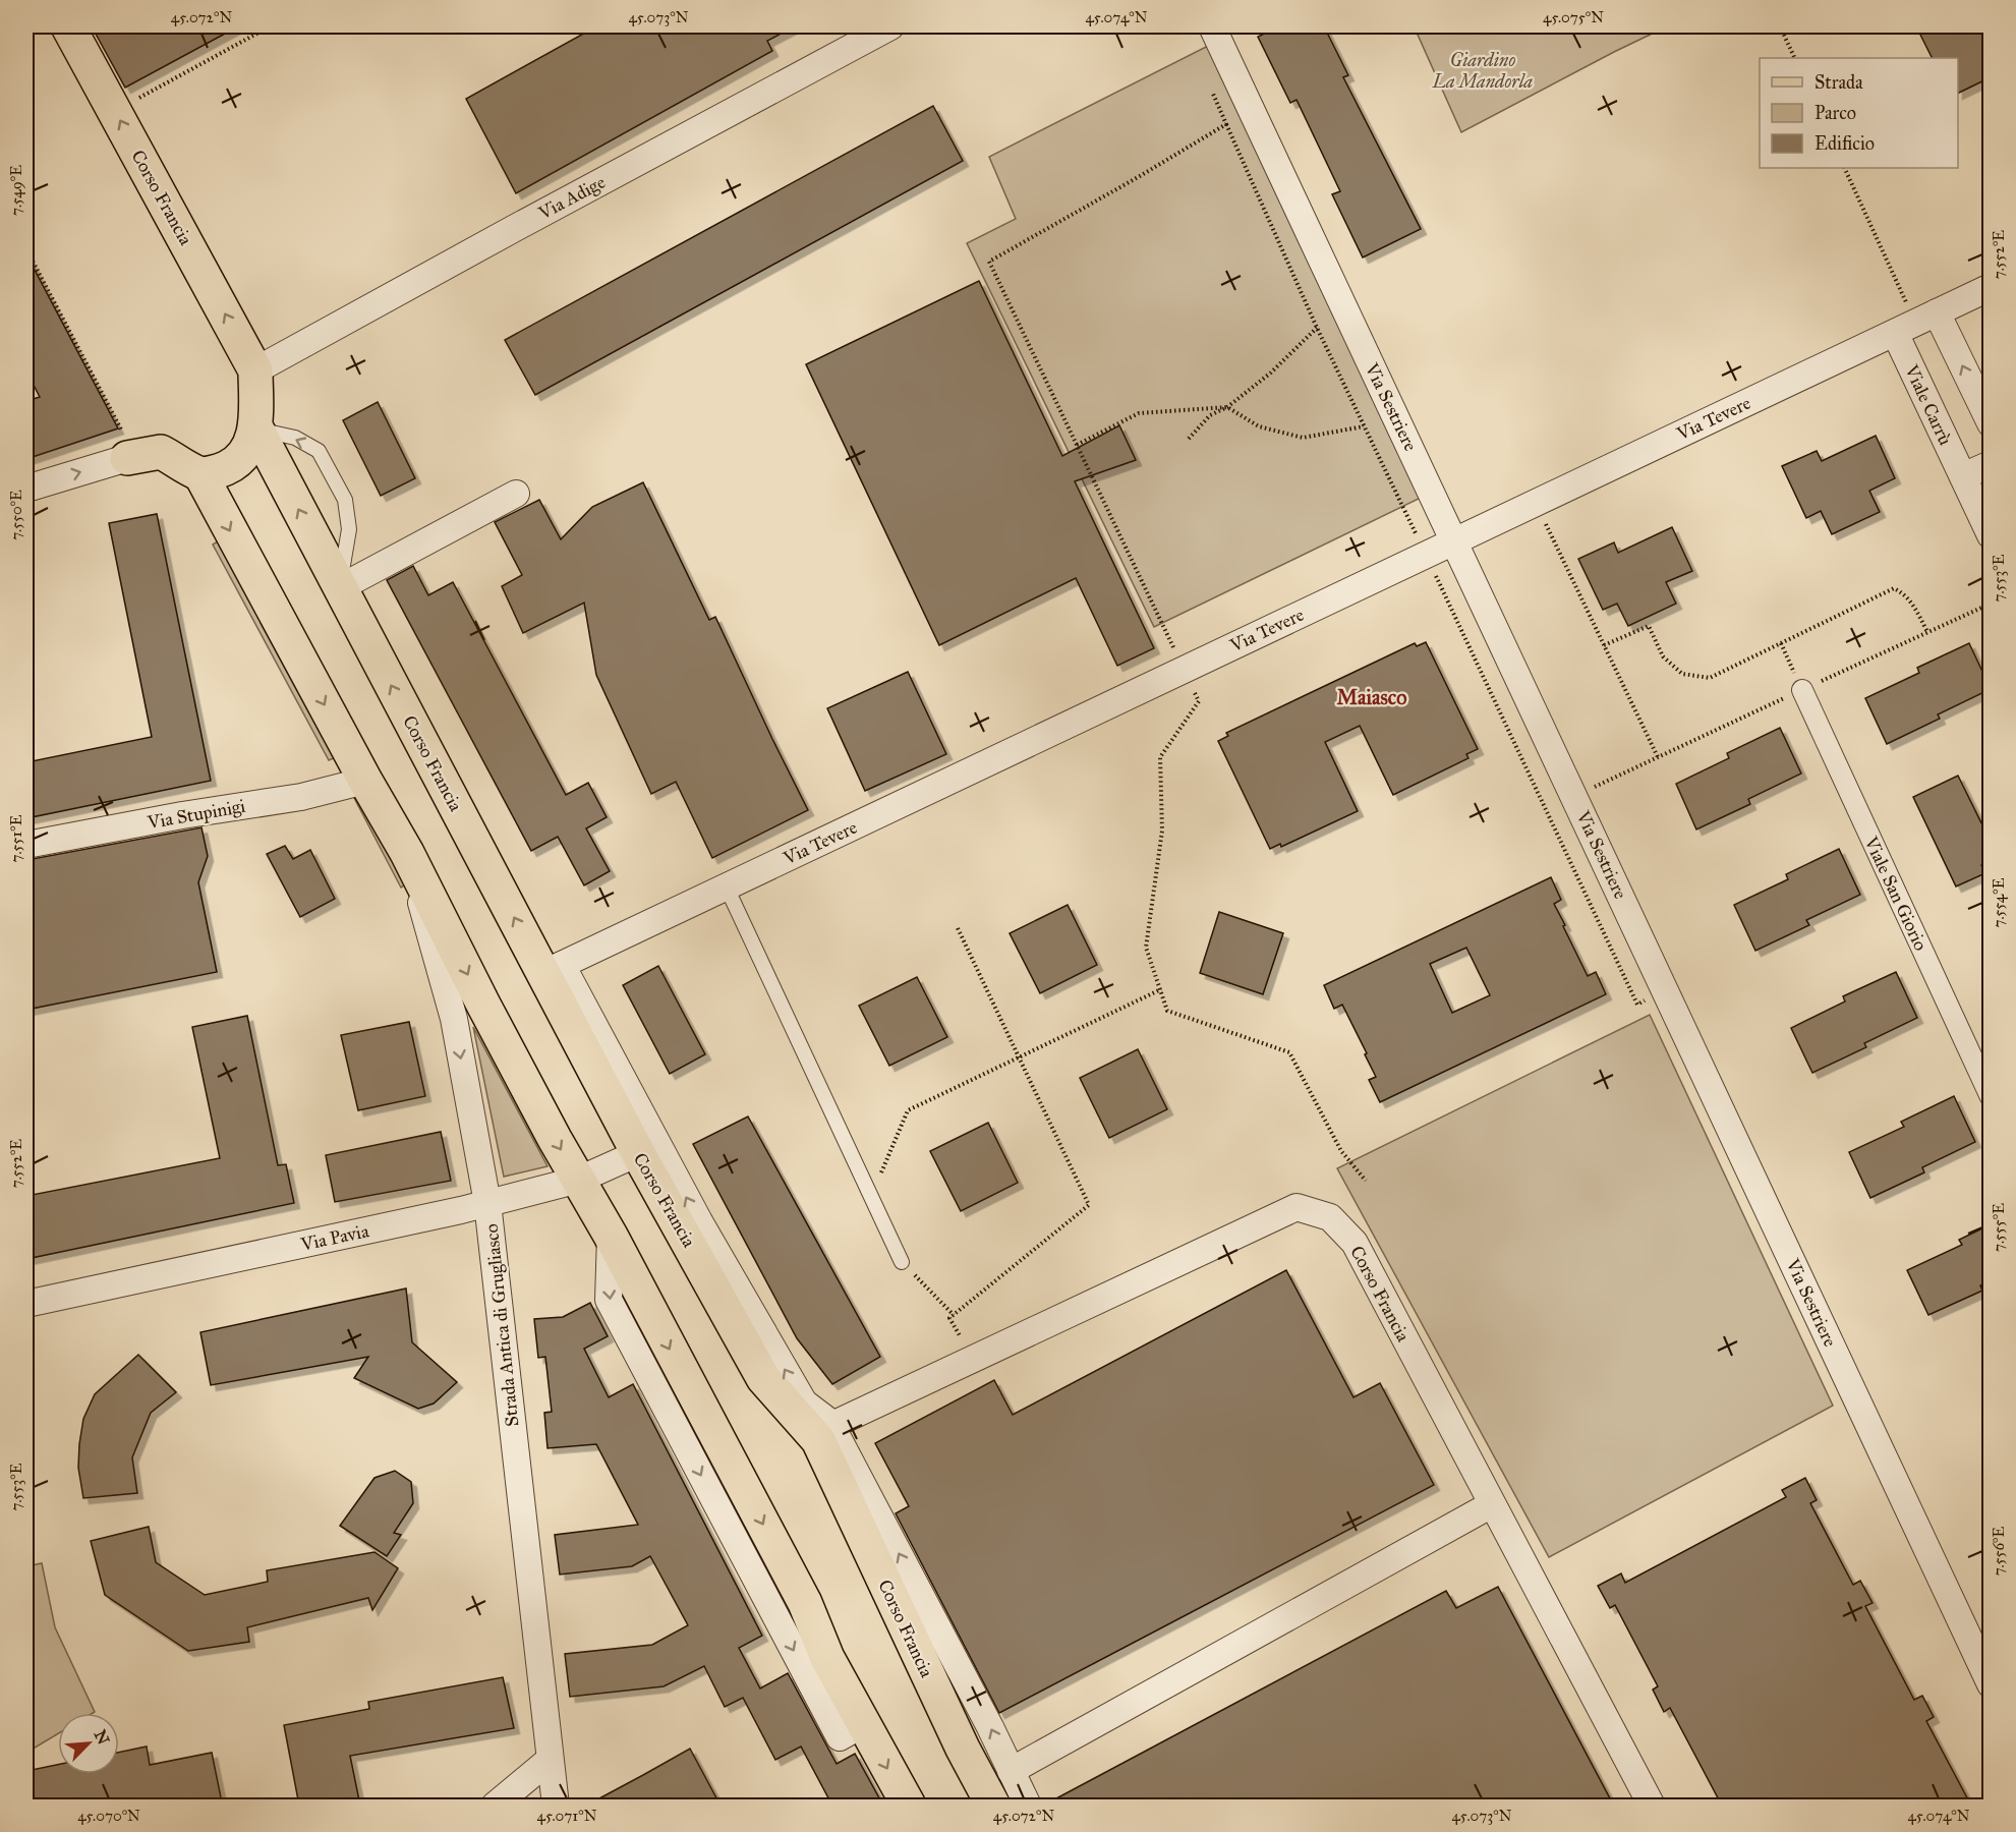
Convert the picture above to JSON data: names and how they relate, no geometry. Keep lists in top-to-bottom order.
{
  "streets": {
    "main road": ["Corso Francia"],
    "street": [
      "Via Adige",
      "Viale Carrù",
      "Via Sestriere",
      "Via Tevere",
      "Via Stupinigi",
      "Viale San Giorio",
      "Via Pavia",
      "Strada Antica di Grugliasco"
    ]
  },
  "crossings": [
    ["Corso Francia", "Via Adige"],
    ["Corso Francia", "Via Tevere"],
    ["Corso Francia", "Via Pavia"],
    ["Viale Carrù", "Via Tevere"],
    ["Via Sestriere", "Via Tevere"],
    ["Via Pavia", "Strada Antica di Grugliasco"]
  ],
  "districts": ["Maiasco"],
  "parks": ["Giardino La Mandorla"],
  "legend": ["Strada", "Parco", "Edificio"],
  "north": "top right",
  "coordinates": [
    "45.072°N",
    "45.073°N",
    "45.074°N",
    "45.075°N",
    "7.549°E",
    "7.552°E",
    "7.550°E",
    "7.553°E",
    "7.551°E",
    "7.554°E",
    "7.555°E",
    "7.556°E",
    "45.070°N",
    "45.071°N"
  ]
}
